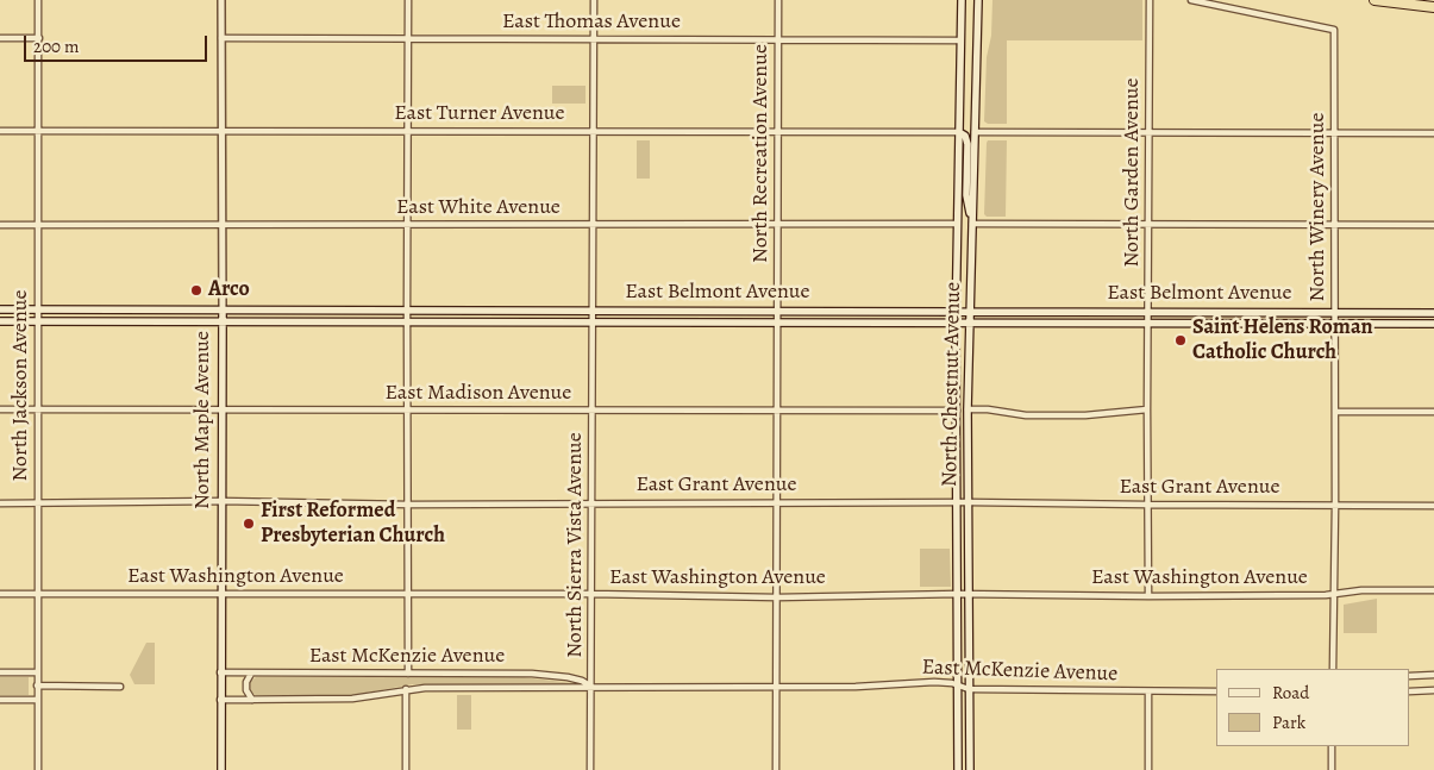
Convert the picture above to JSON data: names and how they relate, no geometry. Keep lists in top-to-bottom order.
{
  "streets": {
    "main road": ["East Belmont Avenue", "North Chestnut Avenue", "North Maple Avenue"],
    "street": [
      "East Thomas Avenue",
      "East Turner Avenue",
      "North Recreation Avenue",
      "North Garden Avenue",
      "North Winery Avenue",
      "East White Avenue",
      "North Jackson Avenue",
      "East Madison Avenue",
      "East Grant Avenue",
      "North Sierra Vista Avenue",
      "East Washington Avenue",
      "East McKenzie Avenue"
    ]
  },
  "crossings": [
    ["East Thomas Avenue", "North Recreation Avenue"],
    ["East Thomas Avenue", "North Chestnut Avenue"],
    ["East Thomas Avenue", "North Maple Avenue"],
    ["East Thomas Avenue", "North Sierra Vista Avenue"],
    ["East Turner Avenue", "North Recreation Avenue"],
    ["East Turner Avenue", "North Chestnut Avenue"],
    ["East Turner Avenue", "North Jackson Avenue"],
    ["East Turner Avenue", "North Maple Avenue"],
    ["East Turner Avenue", "North Sierra Vista Avenue"],
    ["North Recreation Avenue", "East White Avenue"],
    ["North Recreation Avenue", "East Belmont Avenue"],
    ["North Recreation Avenue", "East Madison Avenue"],
    ["North Recreation Avenue", "East Grant Avenue"],
    ["North Recreation Avenue", "East Washington Avenue"],
    ["North Recreation Avenue", "East McKenzie Avenue"],
    ["North Garden Avenue", "East Belmont Avenue"],
    ["North Garden Avenue", "East Grant Avenue"],
    ["North Garden Avenue", "East Washington Avenue"],
    ["North Winery Avenue", "East Belmont Avenue"],
    ["North Winery Avenue", "East Grant Avenue"],
    ["North Winery Avenue", "East Washington Avenue"],
    ["East White Avenue", "North Chestnut Avenue"],
    ["East White Avenue", "North Jackson Avenue"],
    ["East White Avenue", "North Maple Avenue"],
    ["East White Avenue", "North Sierra Vista Avenue"],
    ["East Belmont Avenue", "North Chestnut Avenue"],
    ["East Belmont Avenue", "North Jackson Avenue"],
    ["East Belmont Avenue", "North Maple Avenue"],
    ["East Belmont Avenue", "North Sierra Vista Avenue"],
    ["North Chestnut Avenue", "East Madison Avenue"],
    ["North Chestnut Avenue", "East Grant Avenue"],
    ["North Chestnut Avenue", "East Washington Avenue"],
    ["North Chestnut Avenue", "East McKenzie Avenue"],
    ["North Jackson Avenue", "East Madison Avenue"],
    ["North Jackson Avenue", "East Grant Avenue"],
    ["North Jackson Avenue", "East Washington Avenue"],
    ["East Madison Avenue", "North Maple Avenue"],
    ["East Madison Avenue", "North Sierra Vista Avenue"],
    ["North Maple Avenue", "East Grant Avenue"],
    ["North Maple Avenue", "East Washington Avenue"],
    ["North Maple Avenue", "East McKenzie Avenue"],
    ["East Grant Avenue", "North Sierra Vista Avenue"],
    ["North Sierra Vista Avenue", "East Washington Avenue"],
    ["North Sierra Vista Avenue", "East McKenzie Avenue"]
  ],
  "places": ["Arco", "Saint Helens Roman Catholic Church", "First Reformed Presbyterian Church"],
  "legend": ["Road", "Park"],
  "scale_bar": "200 m"
}
